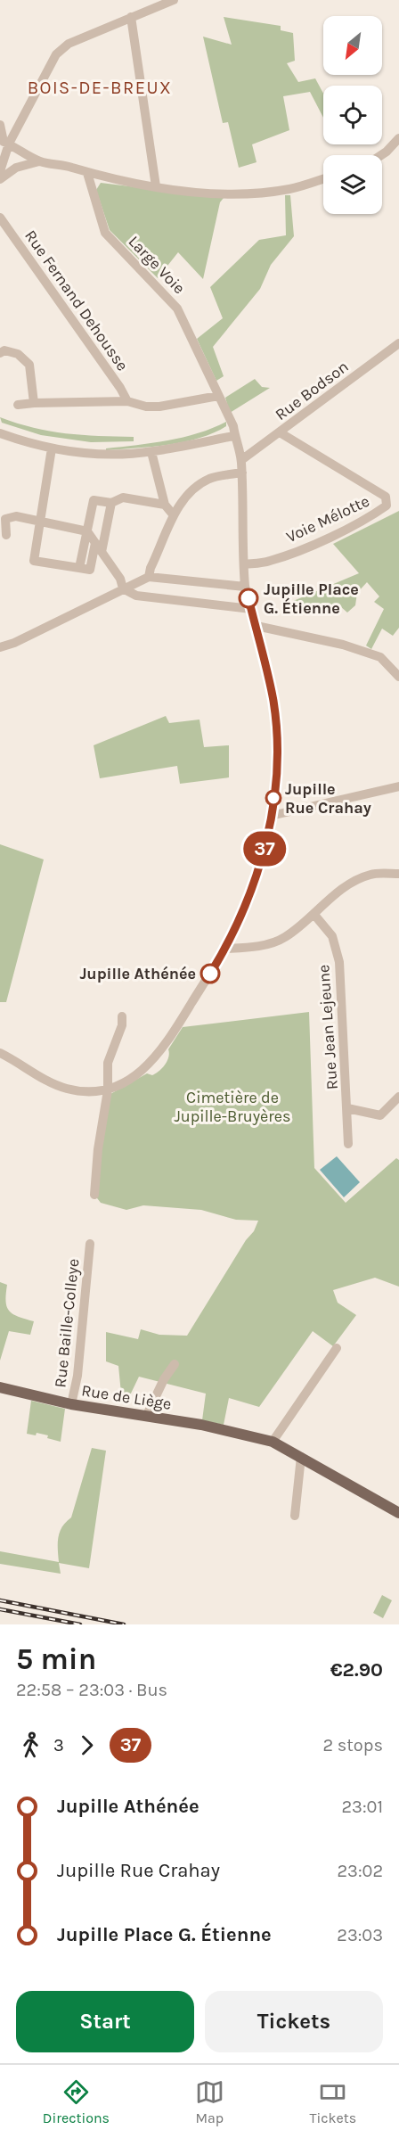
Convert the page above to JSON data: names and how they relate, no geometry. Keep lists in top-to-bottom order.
{
  "streets": {
    "main road": ["Rue de Liège"],
    "street": [
      "Large Voie",
      "Rue Fernand Dehousse",
      "Rue Bodson",
      "Voie Mélotte",
      "Rue Jean Lejeune",
      "Rue Baille-Colleye"
    ]
  },
  "crossings": [
    ["Large Voie", "Rue Bodson"],
    ["Large Voie", "Voie Mélotte"],
    ["Rue Bodson", "Voie Mélotte"],
    ["Rue Baille-Colleye", "Rue de Liège"]
  ],
  "districts": ["BOIS-DE-BREUX"],
  "parks": ["Cimetière de Jupille-Bruyères"],
  "places": ["Jupille Place G. Étienne", "Jupille Rue Crahay", "Jupille Athénée"],
  "lines": ["bus line 37"],
  "north": "bottom left",
  "page": {
    "on_map": "37",
    "heading": ["5 min", "22:58 – 23:03 · Bus", "€2.90"],
    "legs": ["3", "37", "2 stops"],
    "list": [
      {
        "name": "Jupille Athénée",
        "value": "23:01"
      },
      {
        "name": "Jupille Rue Crahay",
        "value": "23:02"
      },
      {
        "name": "Jupille Place G. Étienne",
        "value": "23:03"
      }
    ],
    "buttons": ["Start", "Tickets"],
    "tabs": ["Directions", "Map", "Tickets"]
  }
}
